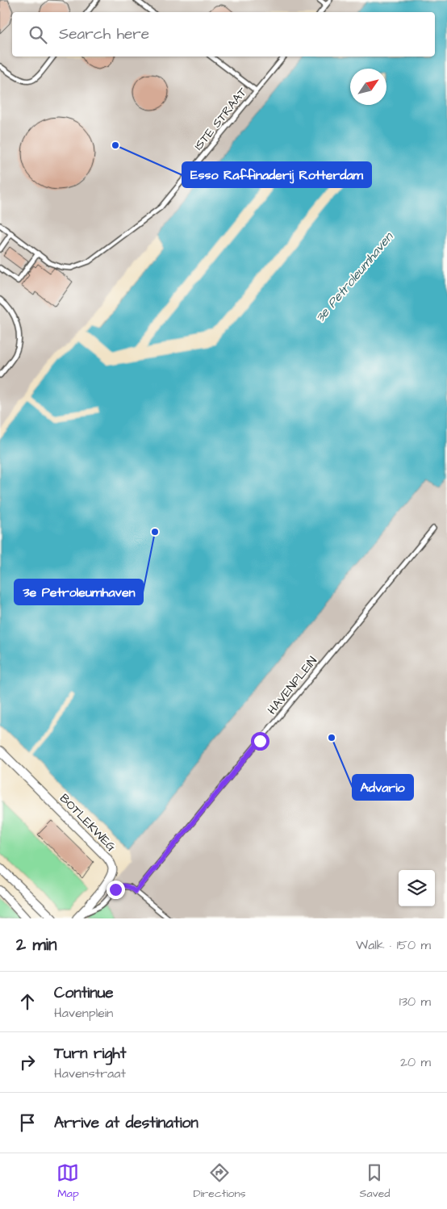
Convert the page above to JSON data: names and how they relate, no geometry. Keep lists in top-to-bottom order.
{
  "streets": {
    "street": ["BOTLEKWEG"],
    "lane": ["1STE STRAAT", "HAVENPLEIN"]
  },
  "water": ["3e Petroleumhaven"],
  "places": ["Esso Rafﬁnaderij Rotterdam", "3e Petroleumhaven", "Advario"],
  "north": "top right",
  "page": {
    "search": "Search here",
    "heading": ["2 min", "Walk · 150 m"],
    "list": [
      ["Continue", "Havenplein", "130 m"],
      ["Turn right", "Havenstraat", "20 m"],
      "Arrive at destination"
    ],
    "nav": ["Map", "Directions", "Saved"]
  }
}
